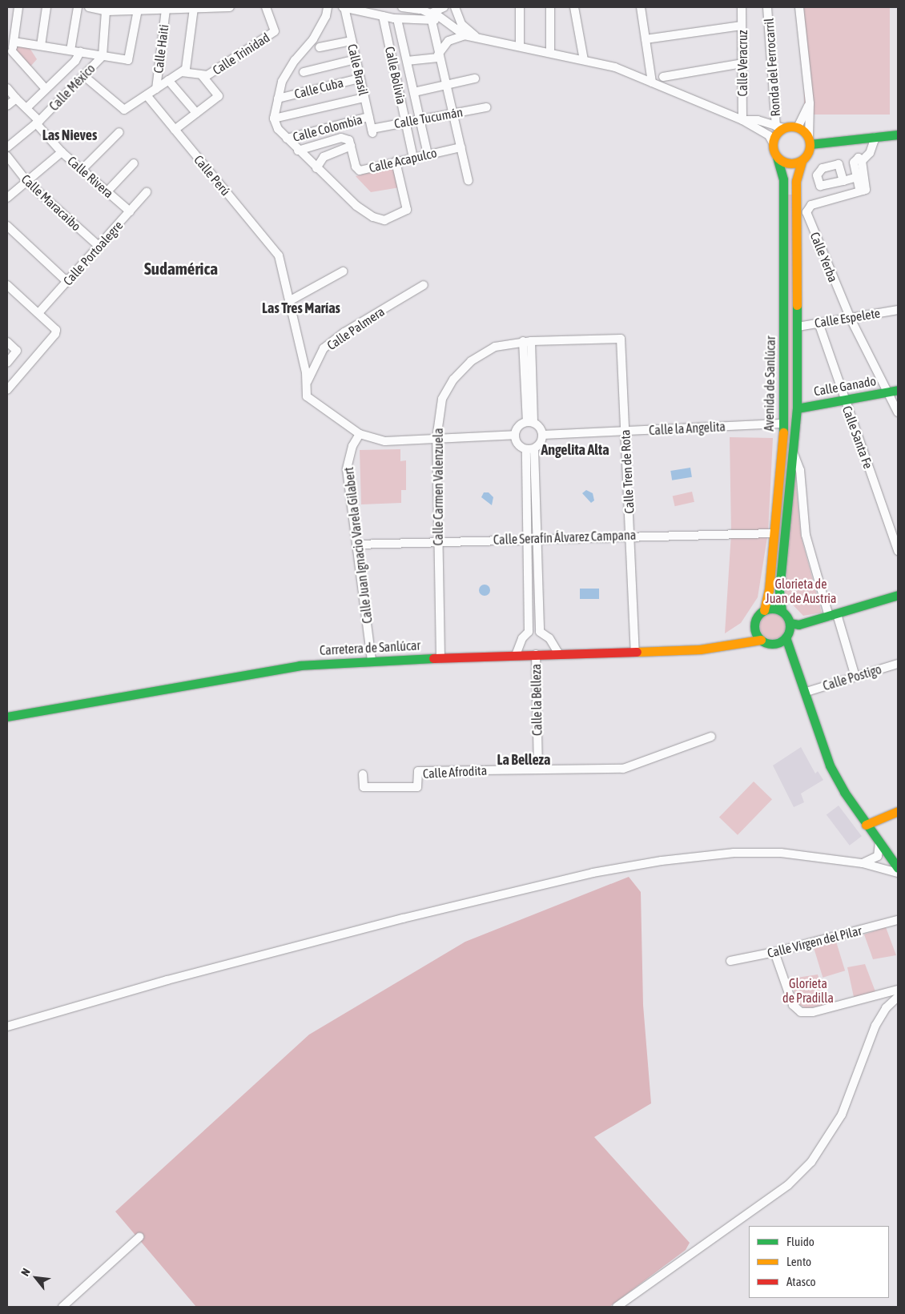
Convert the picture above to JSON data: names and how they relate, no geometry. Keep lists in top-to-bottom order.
{
  "streets": {
    "main road": ["Avenida de Sanlúcar", "Calle Ganado", "Carretera de Sanlúcar"],
    "street": [
      "Calle Haiti",
      "Calle Trinidad",
      "Calle Veracruz",
      "Ronda del Ferrocarril",
      "Calle Brasil",
      "Calle Bolivia",
      "Calle México",
      "Calle Cuba",
      "Calle Tucumán",
      "Calle Colombia",
      "Calle Acapulco",
      "Calle Perú",
      "Calle Rivera",
      "Calle Maracaibo",
      "Calle Portoalegre",
      "Calle Yerba",
      "Calle Espelete",
      "Calle Palmera",
      "Calle la Angelita",
      "Calle Santa Fe",
      "Calle Tren de Rota",
      "Calle Carmen Valenzuela",
      "Calle Serafín Álvarez Campana",
      "Calle Juan Ignacio Varela Gilabert",
      "Calle Postigo",
      "Calle la Belleza",
      "Calle Afrodita",
      "Calle Virgen del Pilar"
    ]
  },
  "crossings": [
    ["Ronda del Ferrocarril", "Avenida de Sanlúcar"],
    ["Calle Brasil", "Calle Cuba"],
    ["Calle Brasil", "Calle Tucumán"],
    ["Calle Brasil", "Calle Colombia"],
    ["Calle Bolivia", "Calle Tucumán"],
    ["Calle Bolivia", "Calle Acapulco"],
    ["Calle México", "Calle Rivera"],
    ["Calle Rivera", "Calle Portoalegre"],
    ["Calle Maracaibo", "Calle Portoalegre"],
    ["Calle Yerba", "Calle Espelete"],
    ["Calle Yerba", "Calle Ganado"],
    ["Calle Espelete", "Avenida de Sanlúcar"],
    ["Calle Espelete", "Calle Santa Fe"],
    ["Avenida de Sanlúcar", "Calle Ganado"],
    ["Avenida de Sanlúcar", "Calle la Angelita"],
    ["Avenida de Sanlúcar", "Calle Serafín Álvarez Campana"],
    ["Avenida de Sanlúcar", "Carretera de Sanlúcar"],
    ["Calle Ganado", "Calle Santa Fe"],
    ["Calle la Angelita", "Calle Tren de Rota"],
    ["Calle Tren de Rota", "Calle Carmen Valenzuela"],
    ["Calle Tren de Rota", "Calle Serafín Álvarez Campana"],
    ["Calle Tren de Rota", "Carretera de Sanlúcar"],
    ["Calle Carmen Valenzuela", "Calle Serafín Álvarez Campana"],
    ["Calle Carmen Valenzuela", "Carretera de Sanlúcar"],
    ["Calle Serafín Álvarez Campana", "Calle Juan Ignacio Varela Gilabert"],
    ["Calle Juan Ignacio Varela Gilabert", "Carretera de Sanlúcar"],
    ["Carretera de Sanlúcar", "Calle la Belleza"],
    ["Calle la Belleza", "Calle Afrodita"]
  ],
  "districts": [
    "Las Nieves",
    "Sudamérica",
    "Las Tres Marías",
    "Angelita Alta",
    "La Belleza"
  ],
  "parks": ["Glorieta de Juan de Austria", "Glorieta de Pradilla"],
  "legend": ["Fluido", "Lento", "Atasco"],
  "north": "top left"
}
